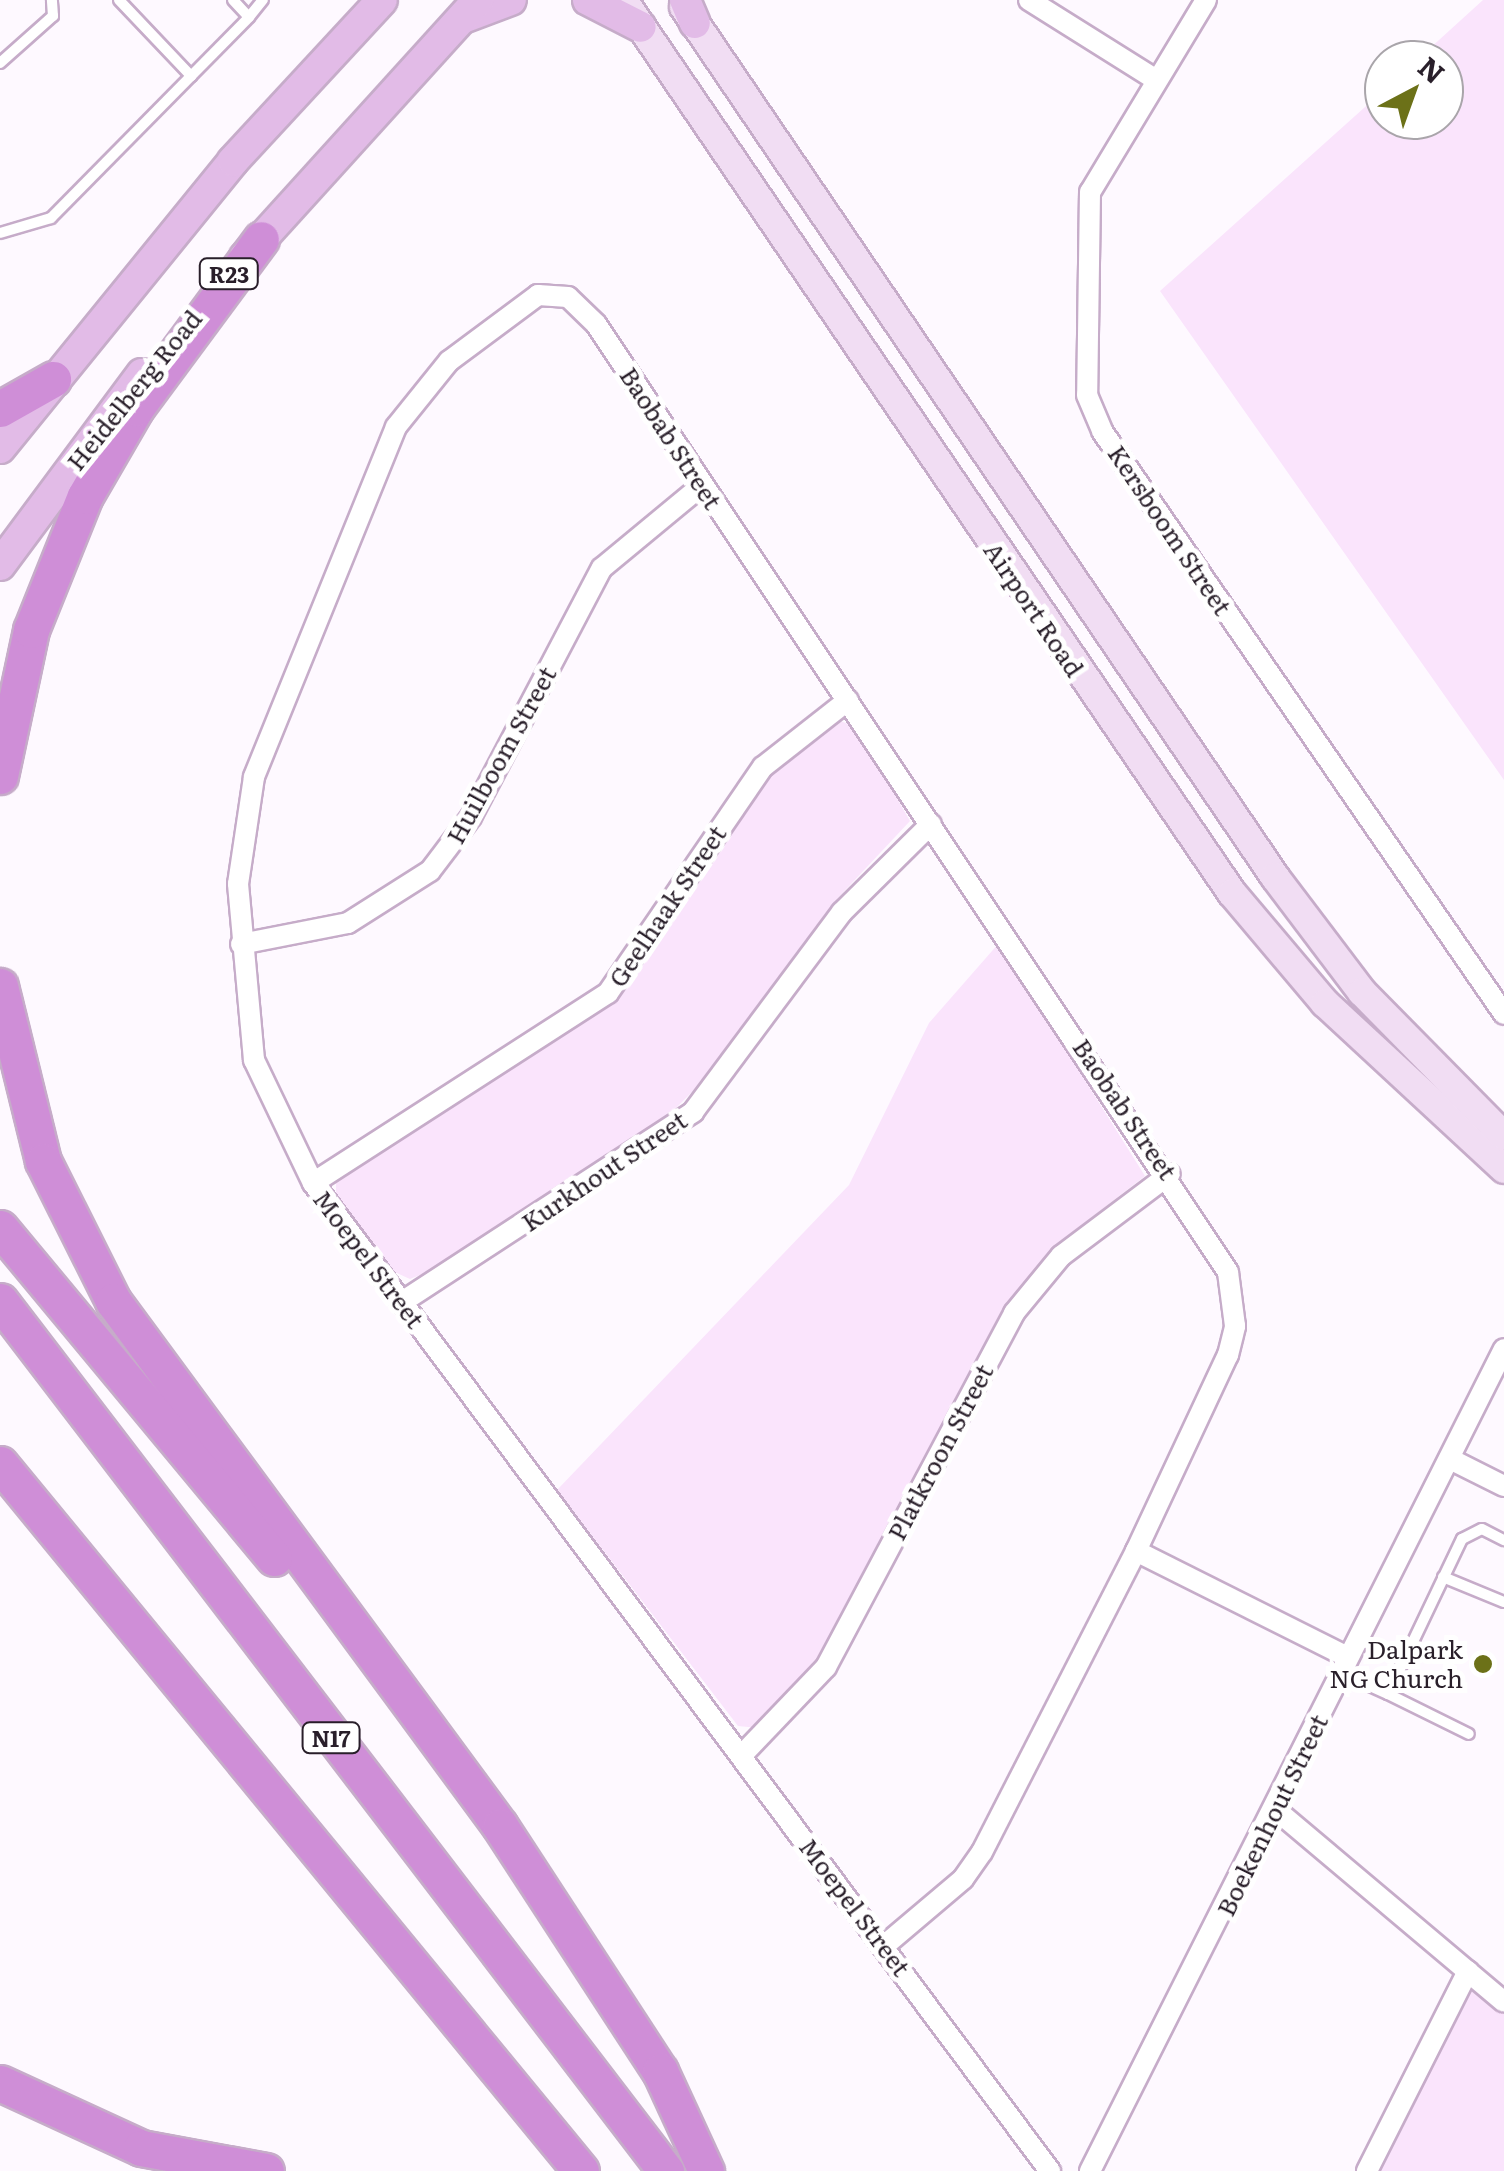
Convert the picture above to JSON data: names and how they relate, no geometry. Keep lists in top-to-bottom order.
{
  "streets": {
    "highway": ["N17"],
    "main road": ["R23", "Heidelberg Road", "Airport Road"],
    "street": [
      "Baobab Street",
      "Kersboom Street",
      "Huilboom Street",
      "Geelhaak Street",
      "Kurkhout Street",
      "Moepel Street",
      "Platkroon Street",
      "Boekenhout Street"
    ]
  },
  "crossings": [
    ["Baobab Street", "Huilboom Street"],
    ["Baobab Street", "Geelhaak Street"],
    ["Baobab Street", "Kurkhout Street"],
    ["Baobab Street", "Moepel Street"],
    ["Baobab Street", "Platkroon Street"],
    ["Huilboom Street", "Moepel Street"],
    ["Geelhaak Street", "Moepel Street"],
    ["Kurkhout Street", "Moepel Street"],
    ["Moepel Street", "Platkroon Street"]
  ],
  "places": ["Dalpark NG Church"],
  "north": "top right"
}
